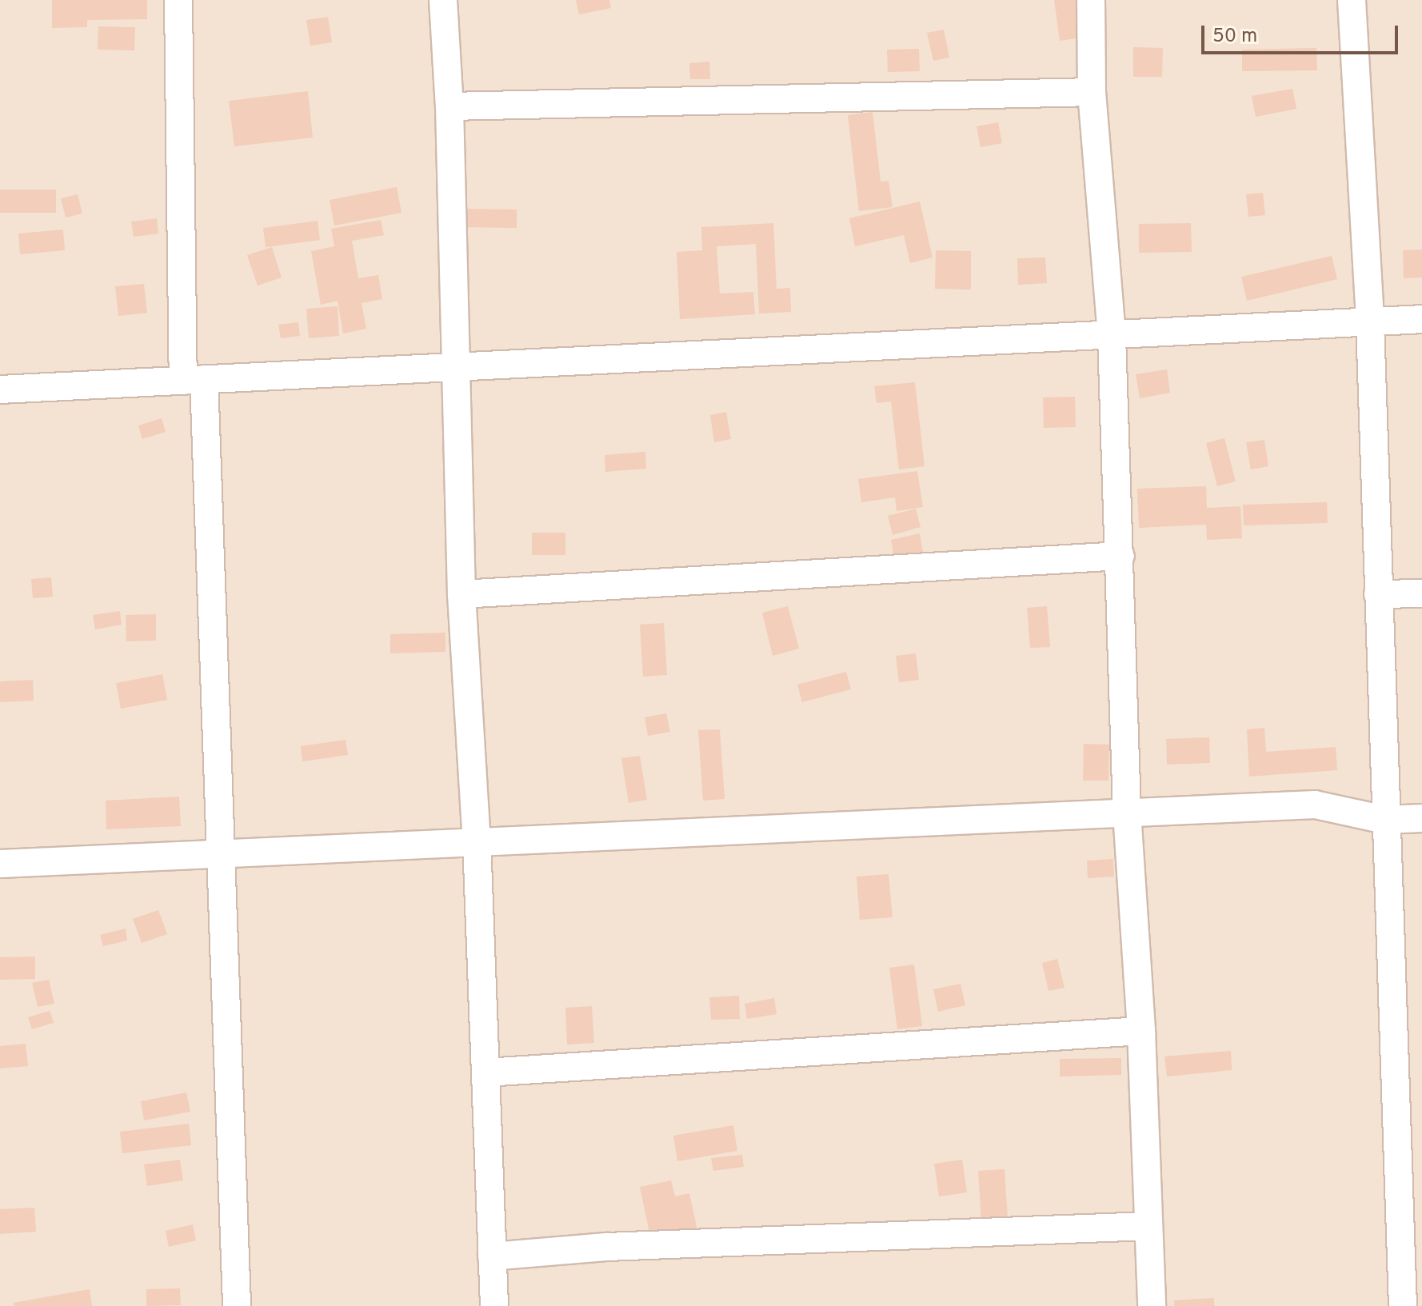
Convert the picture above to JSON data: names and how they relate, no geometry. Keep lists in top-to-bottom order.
{
  "scale_bar": "50 m"
}
